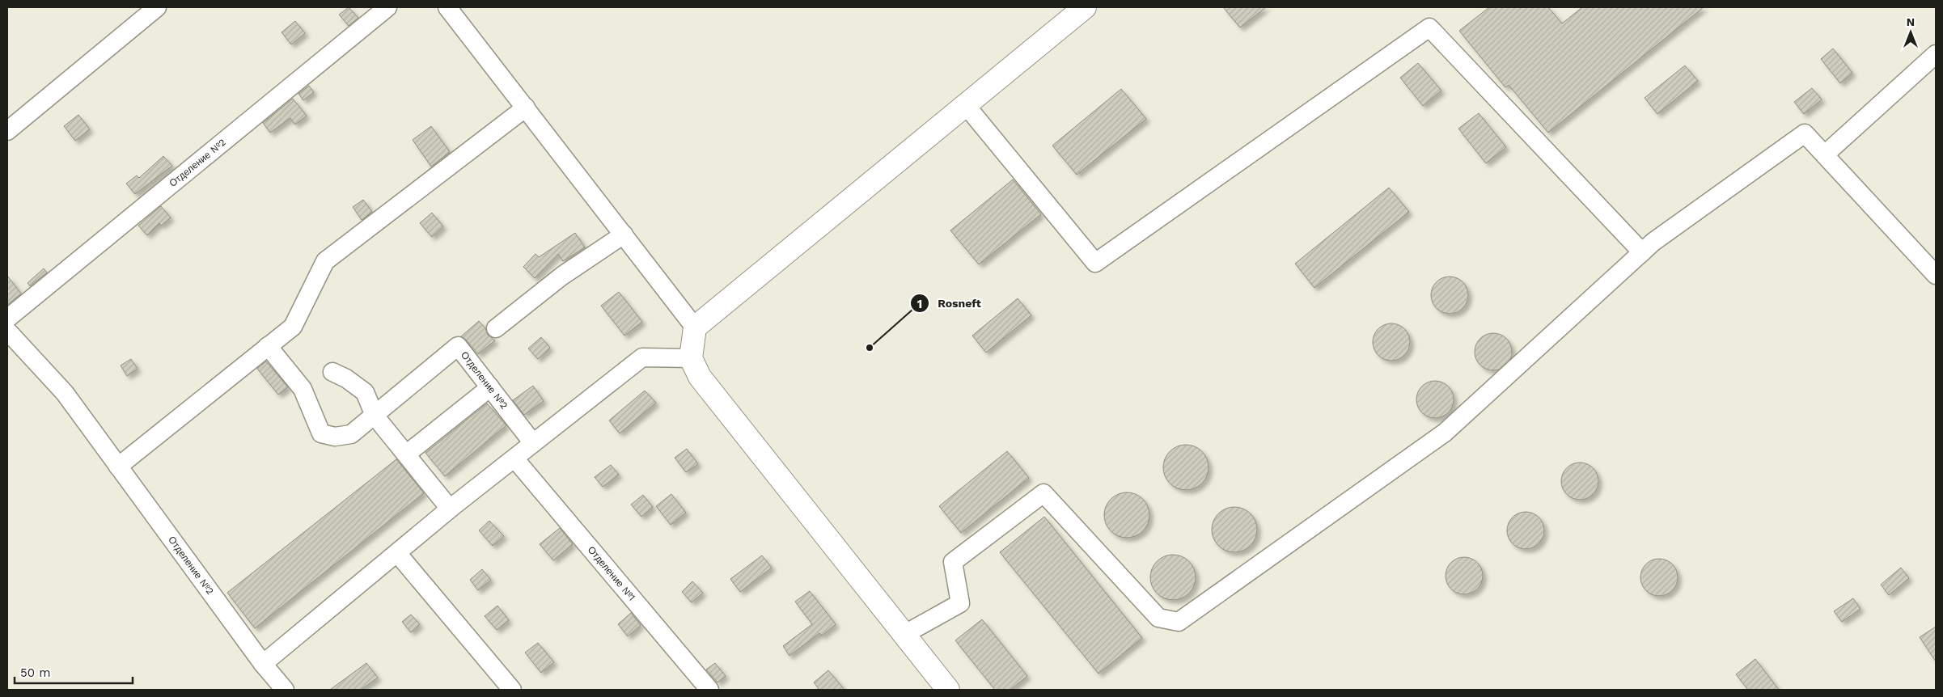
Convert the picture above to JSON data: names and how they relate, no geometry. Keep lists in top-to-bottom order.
{
  "streets": {
    "street": ["Отделение №2", "Отделение №1"]
  },
  "places": ["Rosneft"],
  "scale_bar": "50 m",
  "north": "top"
}
